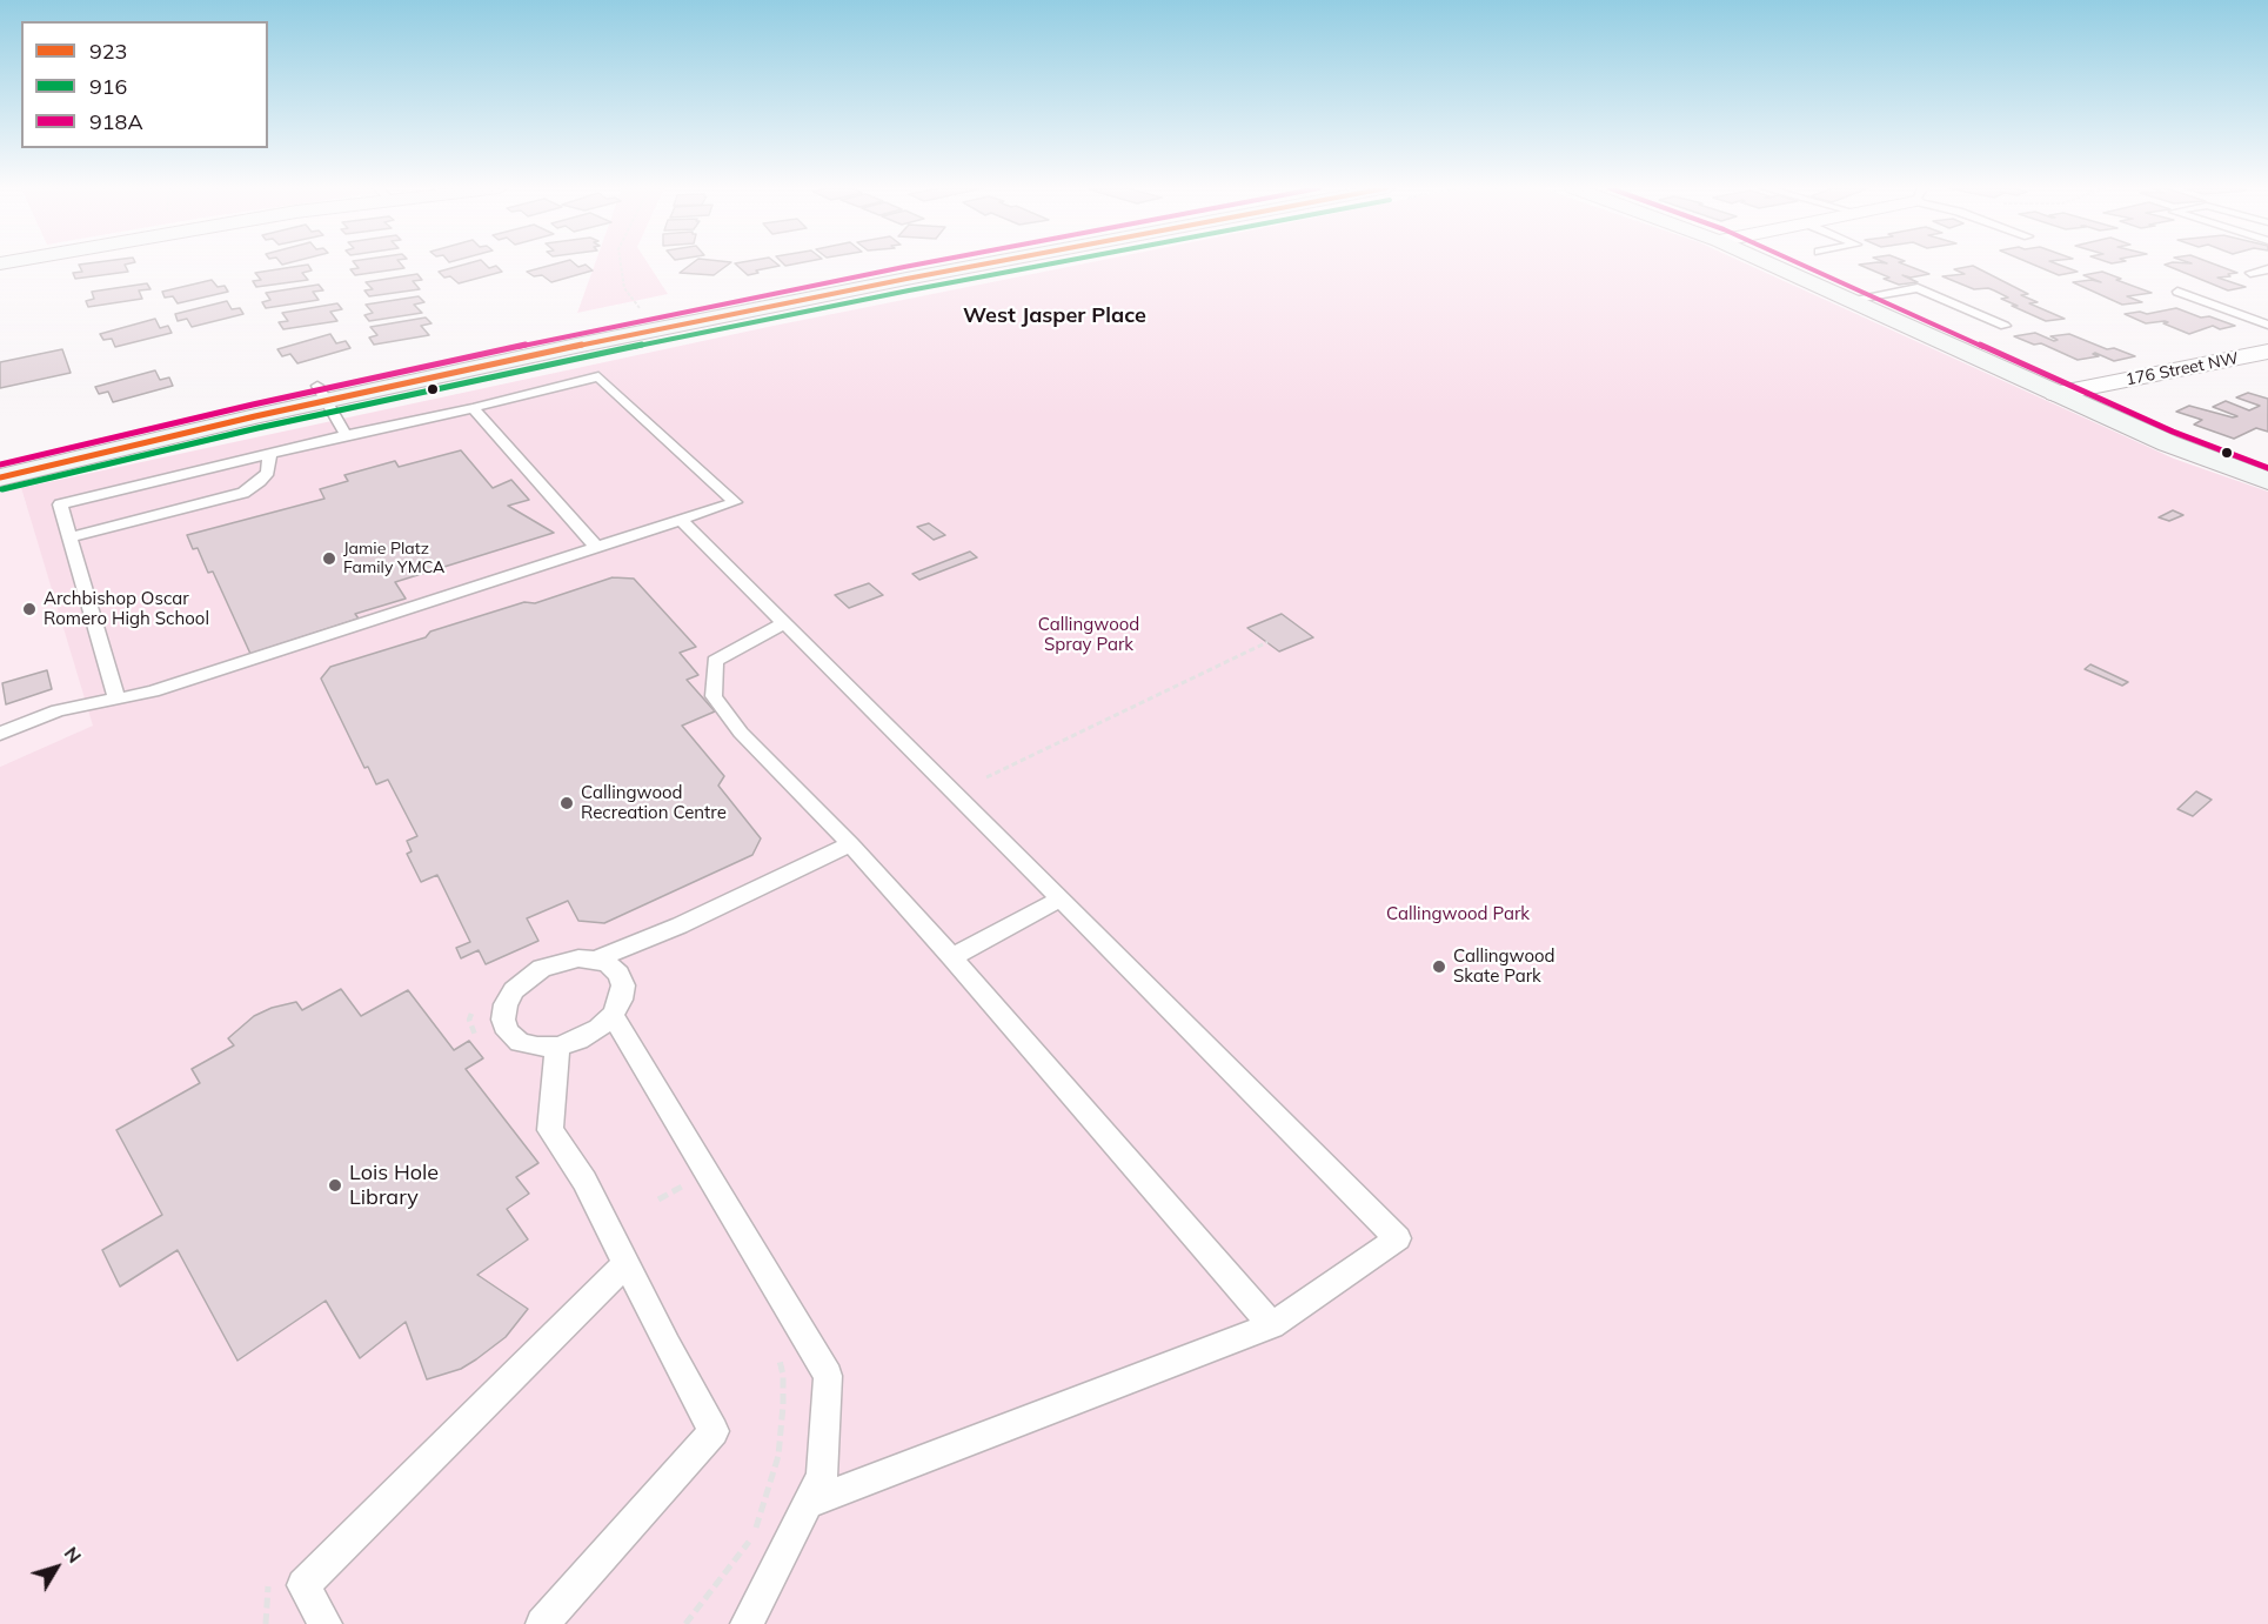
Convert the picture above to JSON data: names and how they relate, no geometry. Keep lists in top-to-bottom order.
{
  "streets": {
    "street": ["176 Street NW"]
  },
  "districts": ["West Jasper Place"],
  "parks": ["Callingwood Spray Park", "Callingwood Park"],
  "places": [
    "Jamie Platz Family YMCA",
    "Archbishop Oscar Romero High School",
    "Callingwood Recreation Centre",
    "Callingwood Skate Park",
    "Lois Hole Library"
  ],
  "lines": ["transit line 923", "transit line 916", "transit line 918A"],
  "legend": ["923", "916", "918A"],
  "north": "top right"
}
